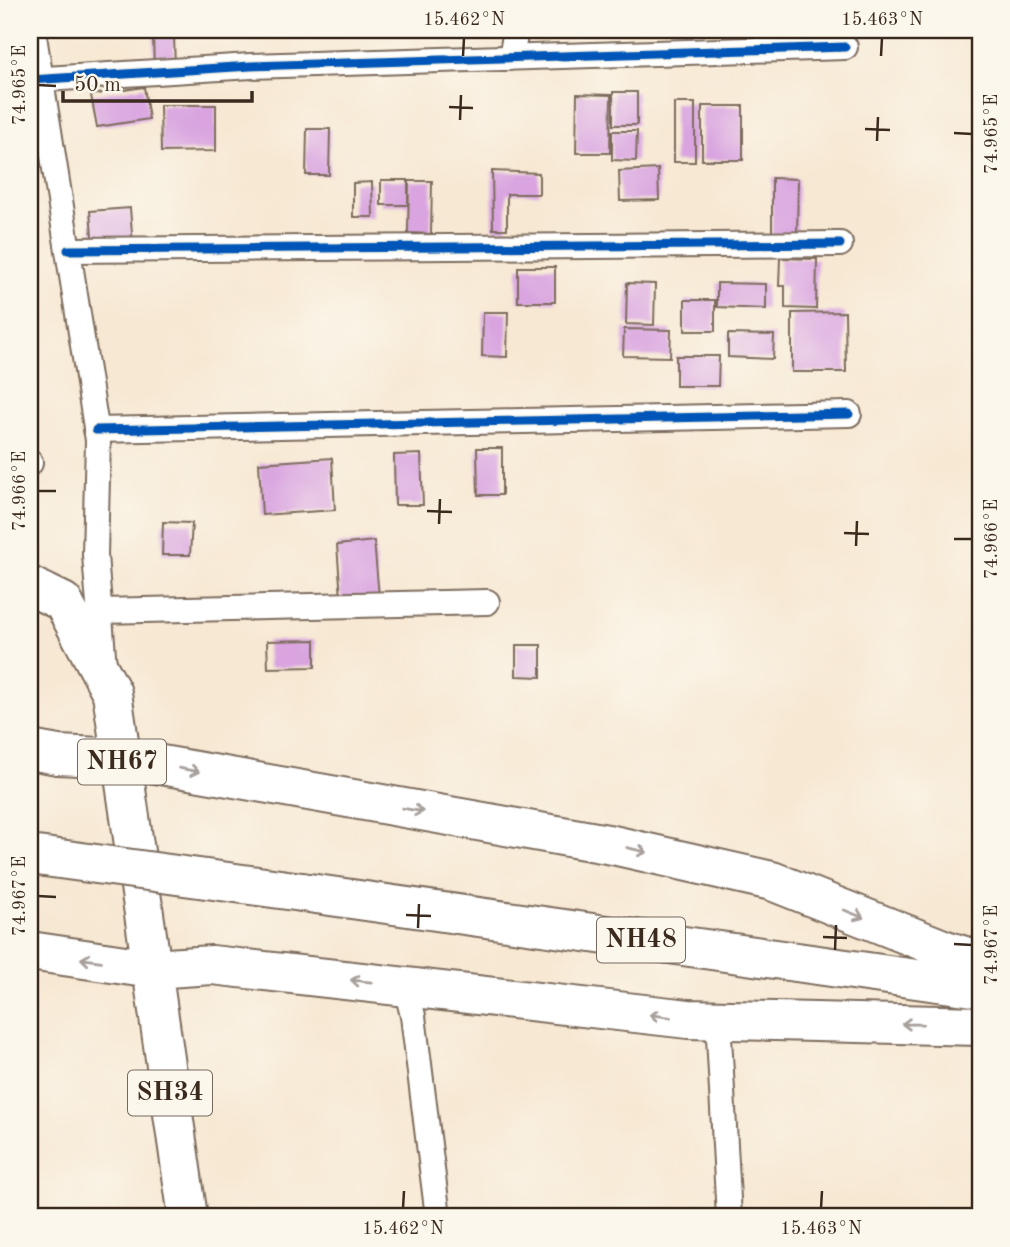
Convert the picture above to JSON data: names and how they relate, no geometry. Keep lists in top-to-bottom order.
{
  "streets": {
    "main road": ["NH67", "NH48", "SH34"]
  },
  "crossings": [
    ["NH67", "SH34"]
  ],
  "scale_bar": "50 m",
  "coordinates": [
    "15.462°N",
    "15.463°N",
    "74.965°E",
    "74.966°E",
    "74.967°E"
  ]
}
